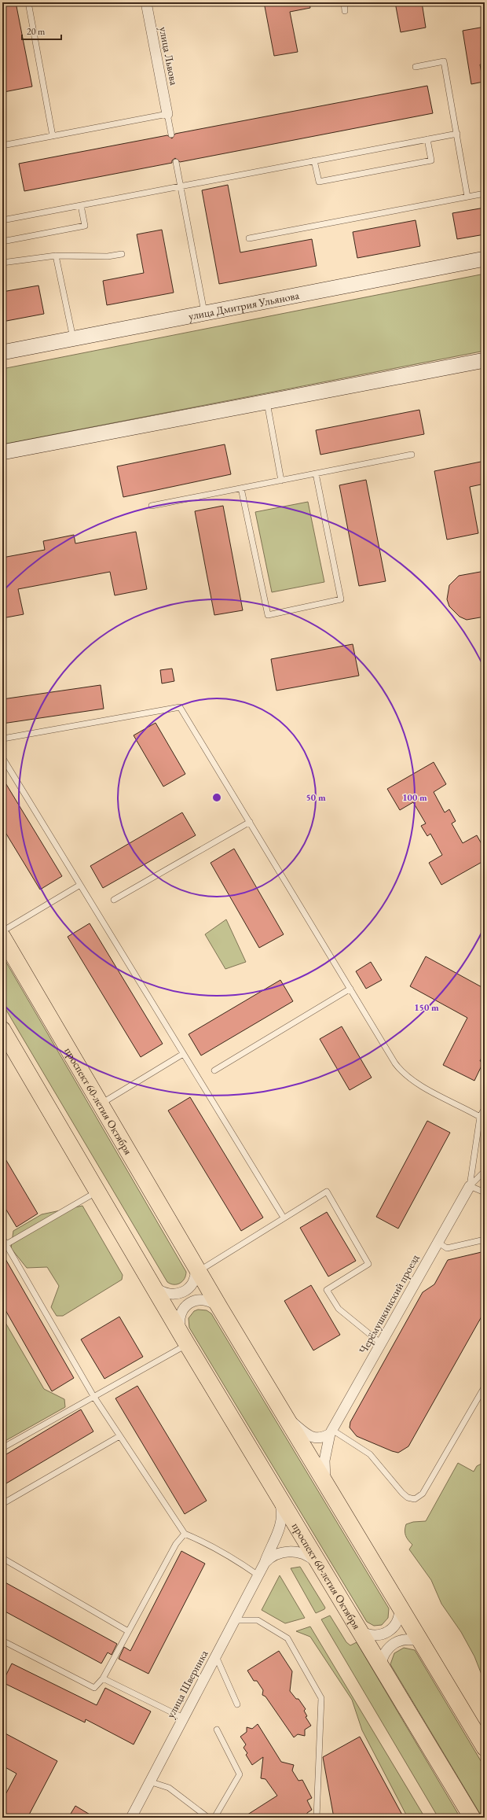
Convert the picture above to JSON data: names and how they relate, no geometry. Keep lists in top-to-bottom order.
{
  "streets": {
    "main road": ["улица Дмитрия Ульянова", "проспект 60-летия Октября"],
    "street": ["улица Львова", "Черёмушкинский проезд", "улица Шверника"]
  },
  "crossings": [
    ["проспект 60-летия Октября", "Черёмушкинский проезд"],
    ["проспект 60-летия Октября", "улица Шверника"]
  ],
  "scale_bar": "20 m",
  "rings": ["50 m", "100 m", "150 m"]
}
